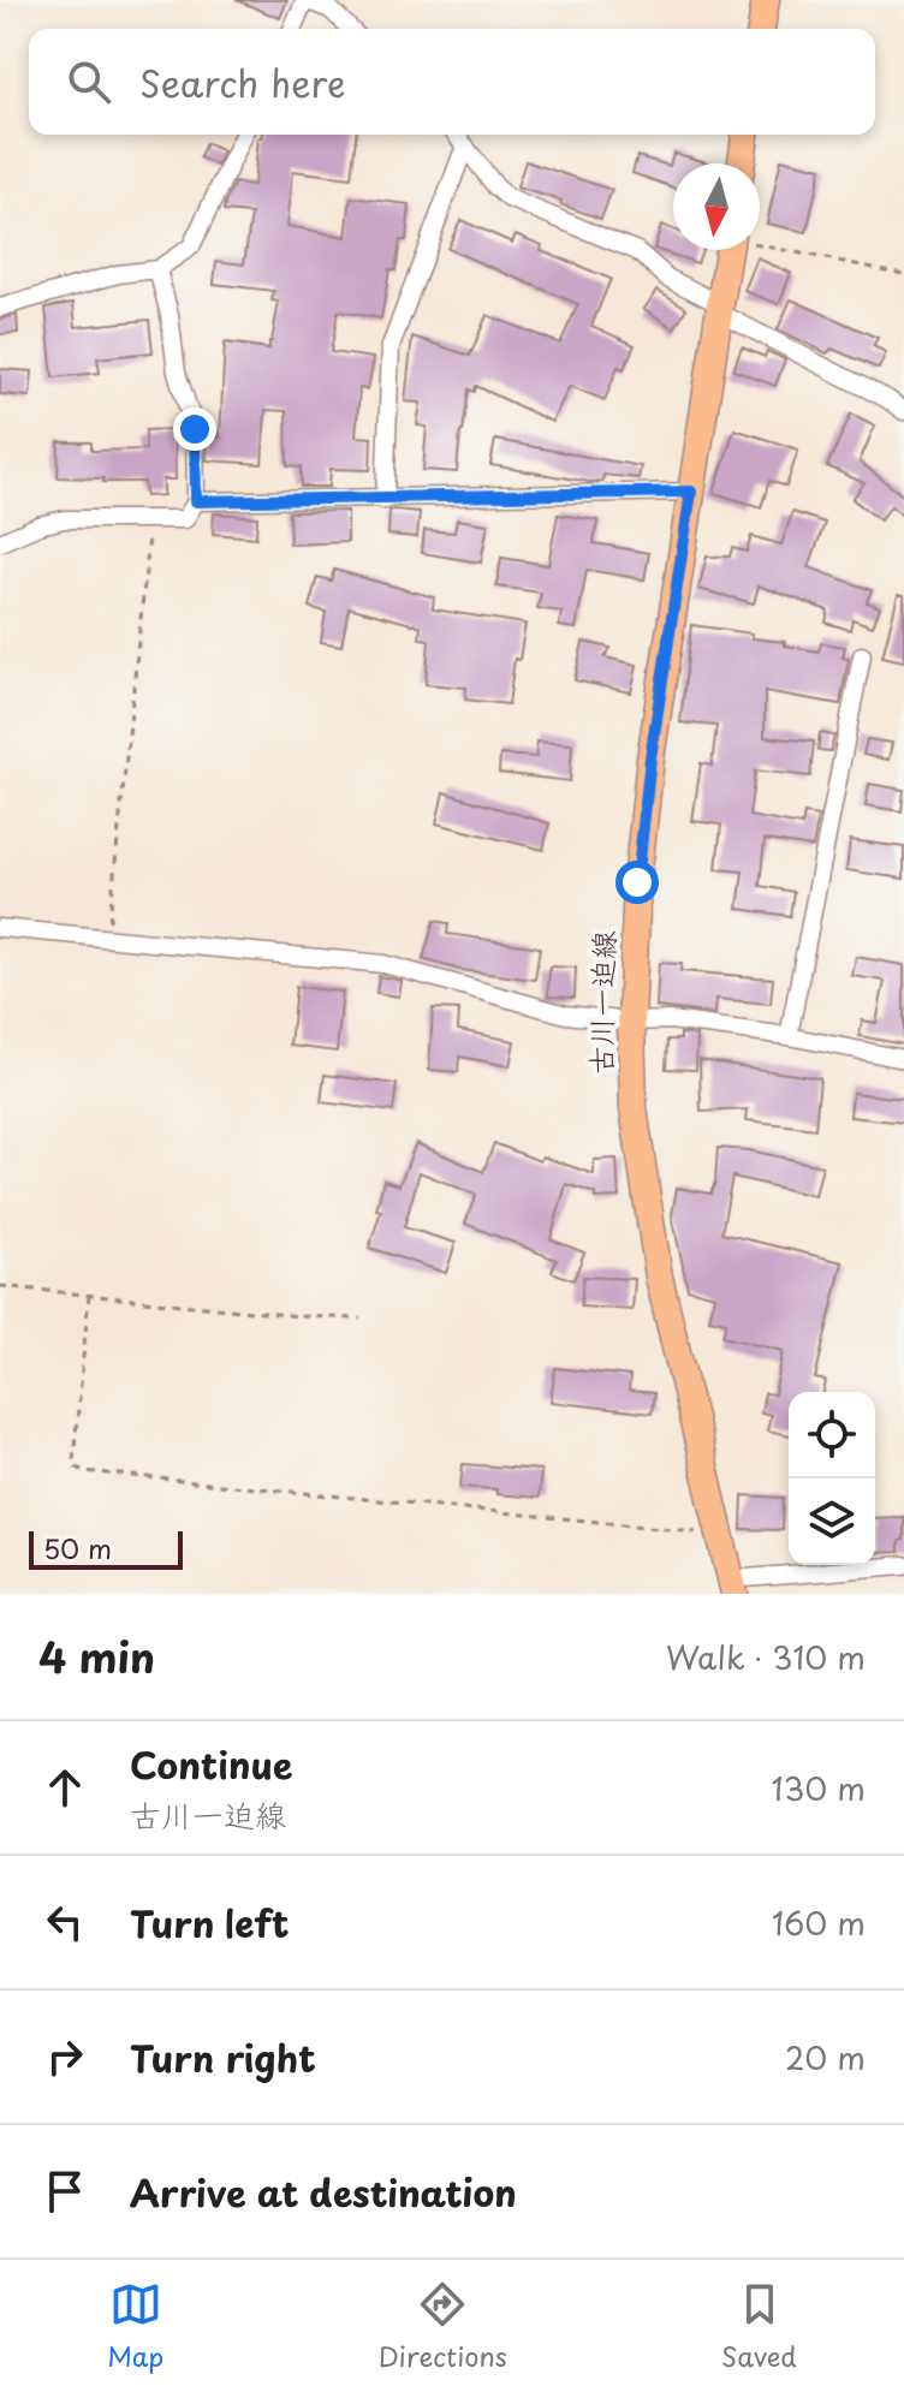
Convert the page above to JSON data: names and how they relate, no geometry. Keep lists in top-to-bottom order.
{
  "streets": {
    "main road": ["古川一迫線"]
  },
  "scale_bar": "50 m",
  "north": "bottom",
  "page": {
    "search": "Search here",
    "scale": "50 m",
    "heading": ["4 min", "Walk · 310 m"],
    "list": [
      ["Continue", "古川一迫線", "130 m"],
      ["Turn left", "160 m"],
      ["Turn right", "20 m"],
      "Arrive at destination"
    ],
    "nav": ["Map", "Directions", "Saved"]
  }
}
